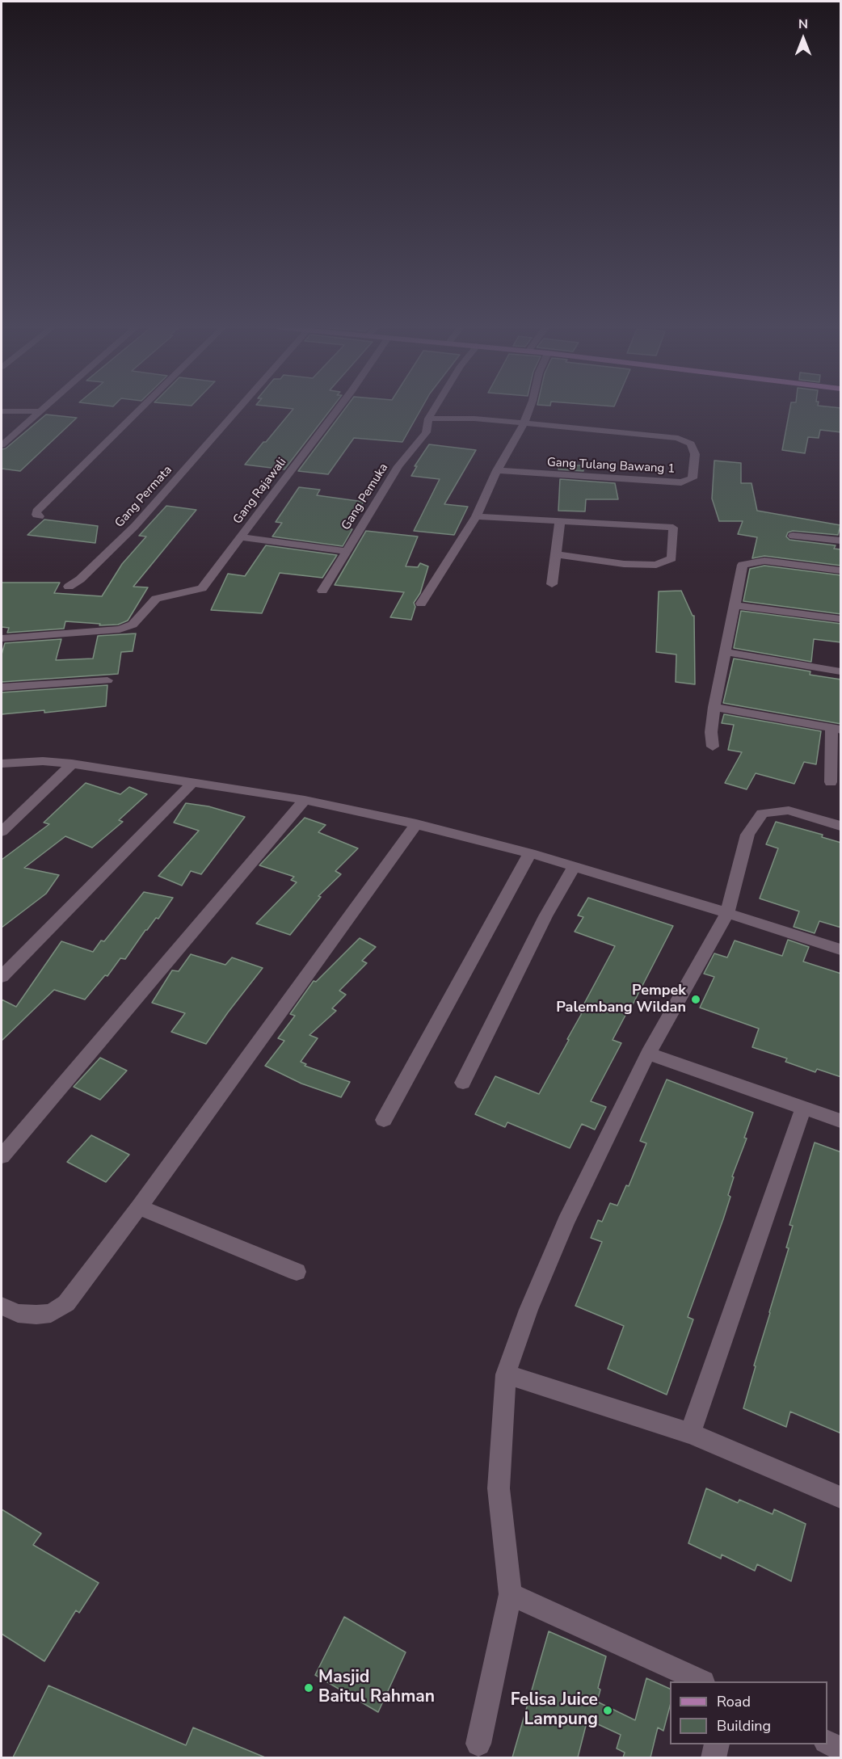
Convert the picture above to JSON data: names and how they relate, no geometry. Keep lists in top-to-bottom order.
{
  "streets": {
    "street": [
      "Gang Tulang Bawang 1",
      "Gang Rajawali",
      "Gang Permata",
      "Gang Pemuka"
    ]
  },
  "places": ["Pempek Palembang Wildan", "Masjid Baitul Rahman", "Felisa Juice Lampung"],
  "legend": ["Road", "Building"],
  "north": "top"
}
